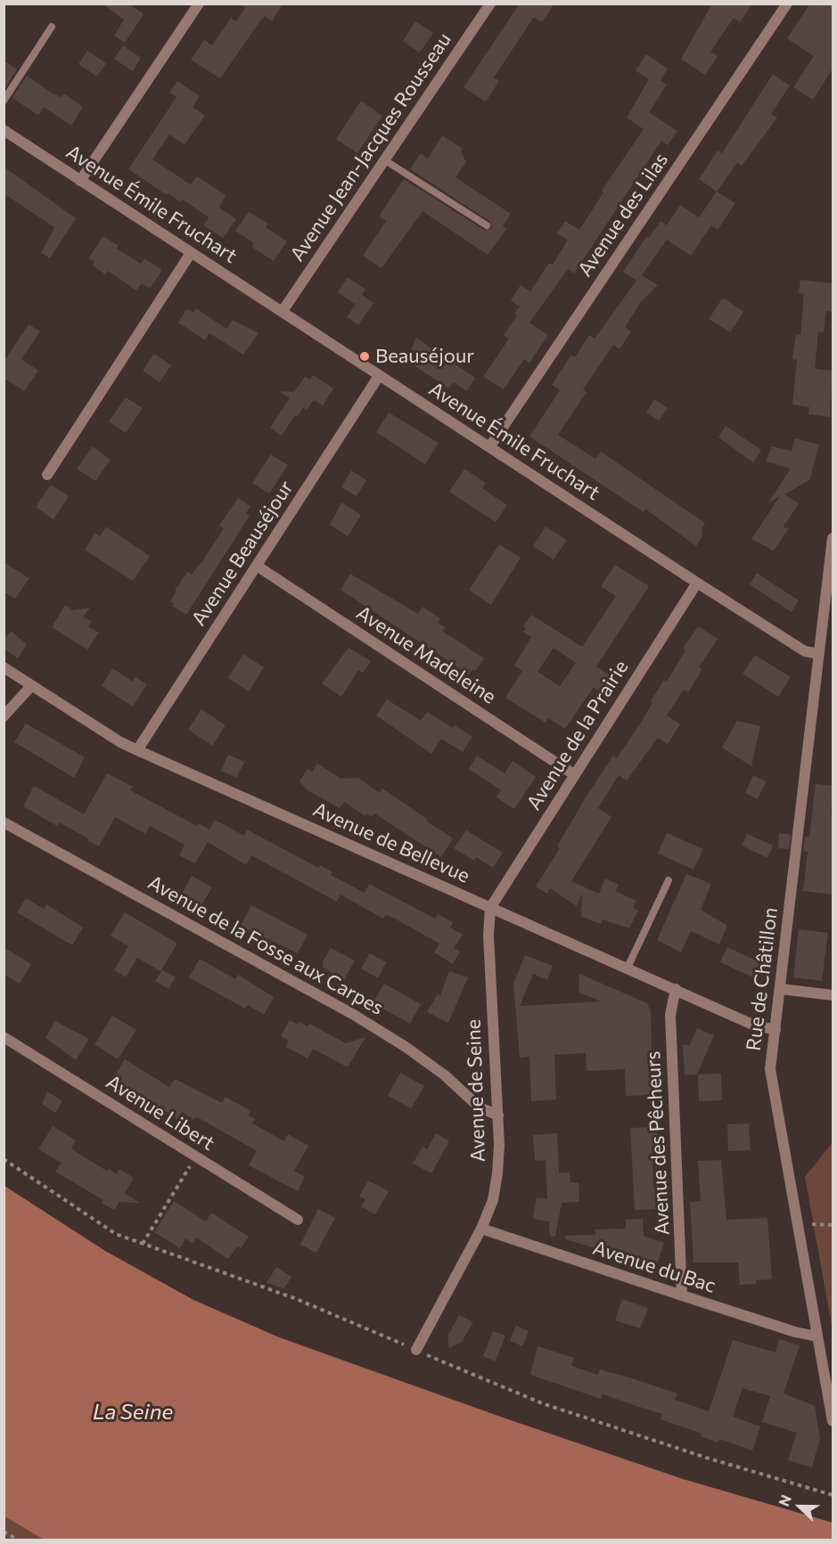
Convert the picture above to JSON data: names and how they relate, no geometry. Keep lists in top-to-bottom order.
{
  "streets": {
    "street": [
      "Avenue Jean-Jacques Rousseau",
      "Avenue Émile Fruchart",
      "Avenue des Lilas",
      "Avenue Beauséjour",
      "Avenue Madeleine",
      "Avenue de la Prairie",
      "Avenue de Bellevue",
      "Avenue de la Fosse aux Carpes",
      "Rue de Châtillon",
      "Avenue de Seine",
      "Avenue Libert",
      "Avenue des Pêcheurs",
      "Avenue du Bac"
    ]
  },
  "crossings": [
    ["Avenue Jean-Jacques Rousseau", "Avenue Émile Fruchart"],
    ["Avenue Émile Fruchart", "Avenue des Lilas"],
    ["Avenue Émile Fruchart", "Avenue Beauséjour"],
    ["Avenue Émile Fruchart", "Avenue de la Prairie"],
    ["Avenue Émile Fruchart", "Rue de Châtillon"],
    ["Avenue Beauséjour", "Avenue Madeleine"],
    ["Avenue Beauséjour", "Avenue de Bellevue"],
    ["Avenue Madeleine", "Avenue de la Prairie"],
    ["Avenue de la Prairie", "Avenue de Bellevue"],
    ["Avenue de la Prairie", "Avenue de Seine"],
    ["Avenue de Bellevue", "Rue de Châtillon"],
    ["Avenue de Bellevue", "Avenue de Seine"],
    ["Avenue de Bellevue", "Avenue des Pêcheurs"],
    ["Avenue de la Fosse aux Carpes", "Avenue de Seine"],
    ["Rue de Châtillon", "Avenue du Bac"],
    ["Avenue de Seine", "Avenue du Bac"],
    ["Avenue des Pêcheurs", "Avenue du Bac"]
  ],
  "water": ["La Seine"],
  "places": ["Beauséjour"],
  "north": "left"
}
